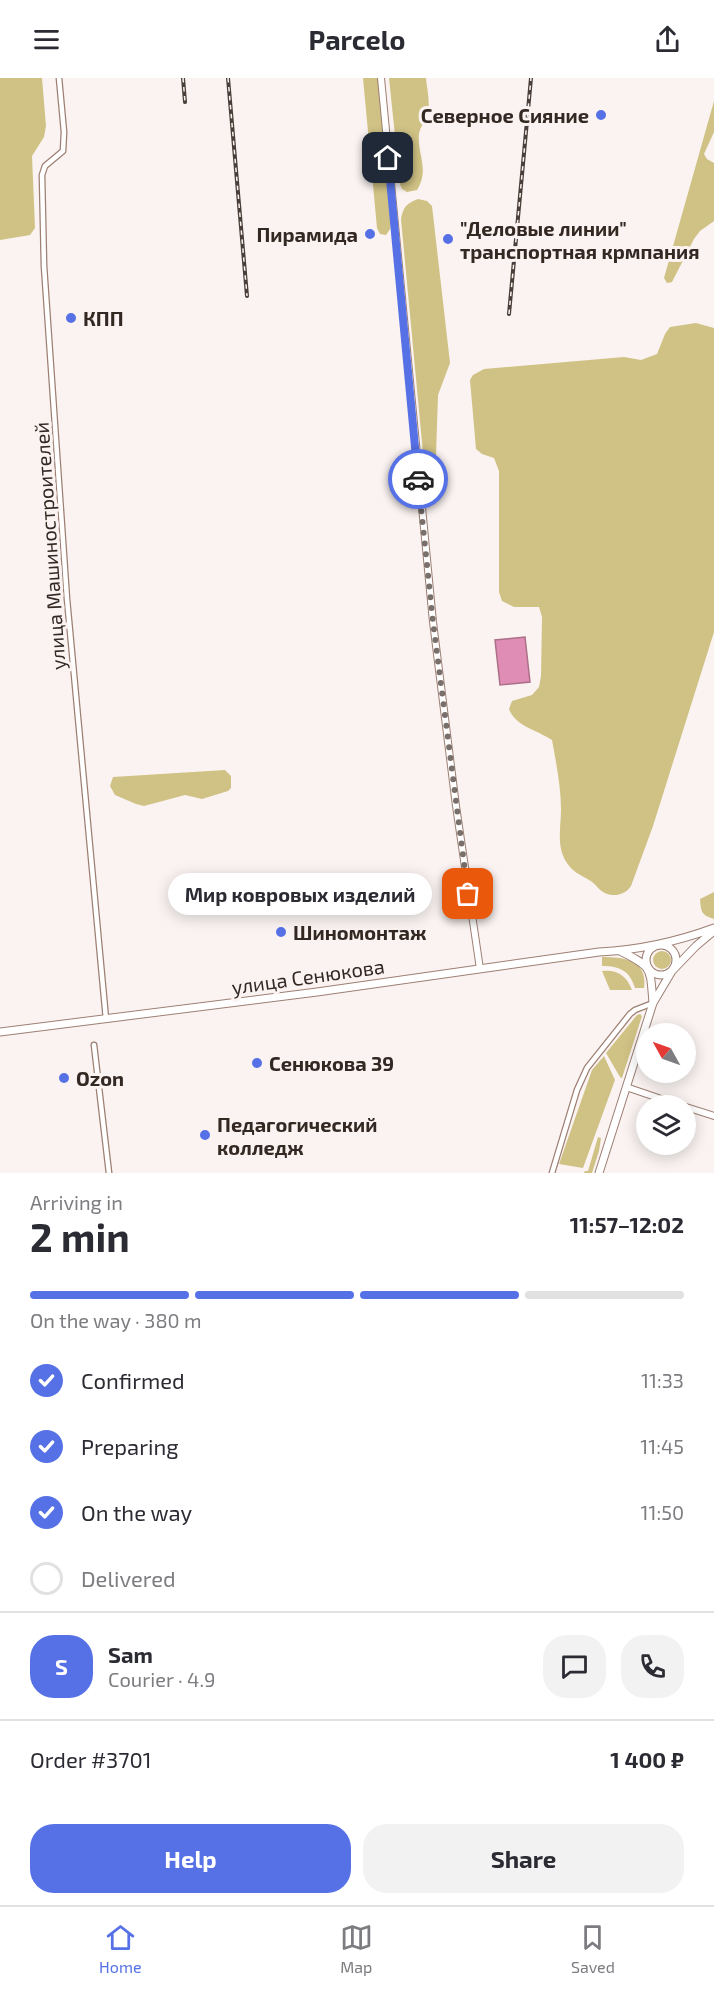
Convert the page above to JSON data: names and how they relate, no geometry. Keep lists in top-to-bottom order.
{
  "streets": {
    "main road": ["улица Сенюкова"],
    "street": ["улица Машиностроителей"]
  },
  "crossings": [
    ["улица Машиностроителей", "улица Сенюкова"]
  ],
  "places": [
    "Северное Сияние",
    "Пирамида",
    "\"Деловые линии\" транспортная крмпания",
    "КПП",
    "Мир ковровых изделий",
    "Шиномонтаж",
    "Сенюкова 39",
    "Ozon",
    "Педагогический колледж"
  ],
  "north": "top left",
  "page": {
    "header": "Parcelo",
    "bubble": "Мир ковровых изделий",
    "heading": ["2 min", "Arriving in", "11:57–12:02"],
    "panel": [
      "Sam",
      "Courier · 4.9",
      "Order #3701",
      "1 400 ₽"
    ],
    "bar": "On the way · 380 m",
    "list": [
      ["Confirmed", "11:33"],
      ["Preparing", "11:45"],
      ["On the way", "11:50"],
      "Delivered"
    ],
    "round": "S",
    "buttons": ["Help", "Share"],
    "tabs": ["Home", "Map", "Saved"]
  }
}
